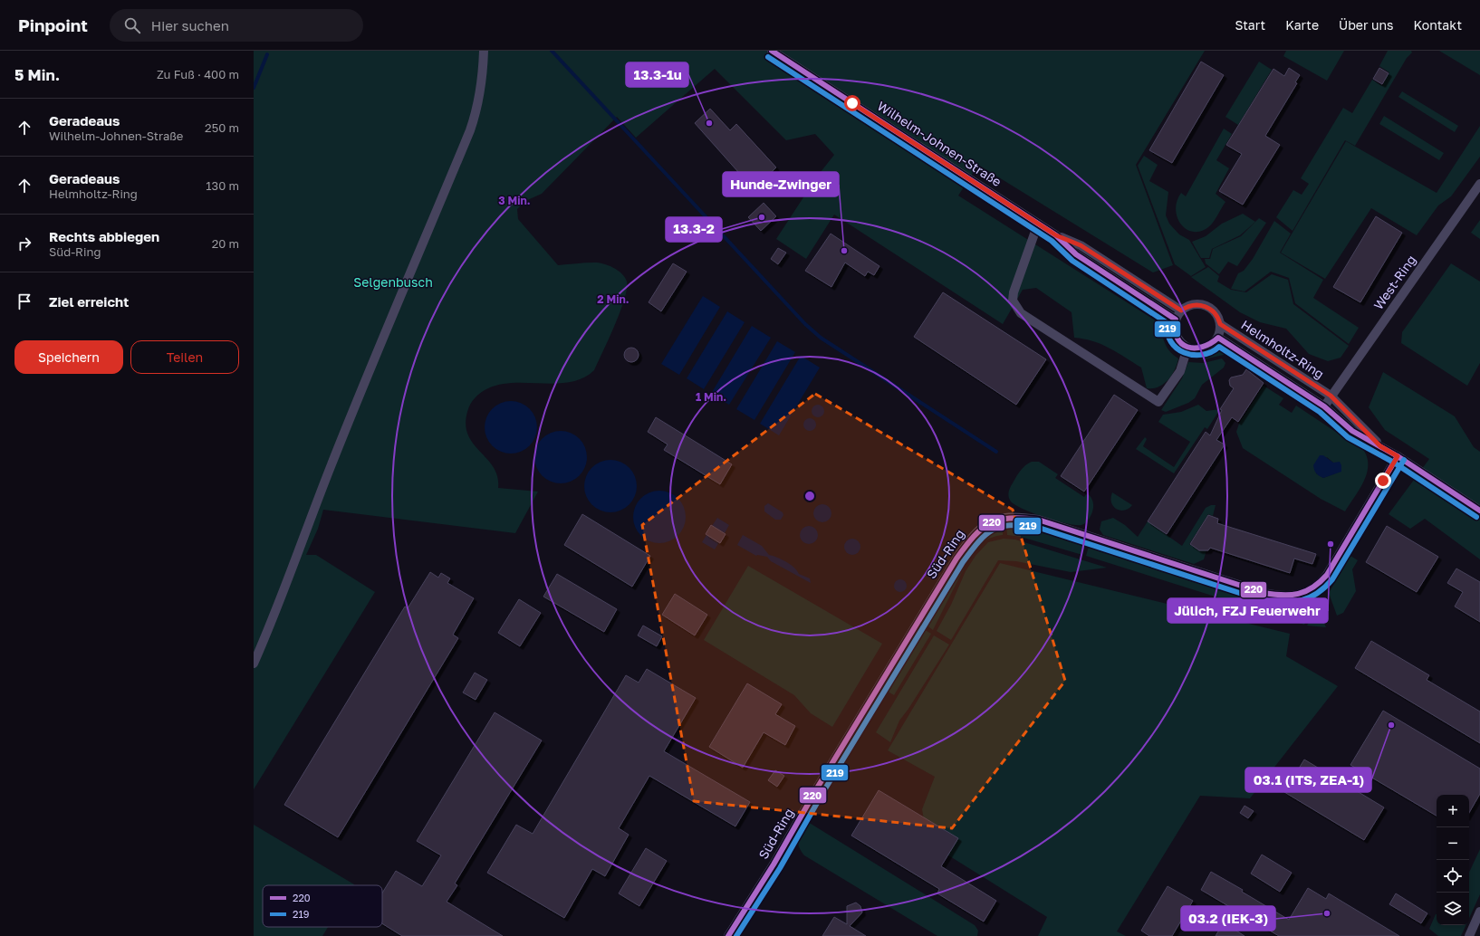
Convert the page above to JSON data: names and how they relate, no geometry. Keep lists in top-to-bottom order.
{
  "streets": {
    "street": [
      "Wilhelm-Johnen-Straße",
      "West-Ring",
      "Helmholtz-Ring",
      "Süd-Ring"
    ]
  },
  "crossings": [
    ["Wilhelm-Johnen-Straße", "Helmholtz-Ring"],
    ["West-Ring", "Helmholtz-Ring"],
    ["Helmholtz-Ring", "Süd-Ring"]
  ],
  "parks": ["Selgenbusch"],
  "places": [
    "13.3-1u",
    "13.3-2",
    "Hunde-Zwinger",
    "Jülich, FZJ Feuerwehr",
    "03.1 (ITS, ZEA-1)",
    "03.2 (IEK-3)"
  ],
  "lines": ["transit line 220", "transit line 219"],
  "legend": ["220", "219"],
  "page": {
    "header": "Pinpoint",
    "search": "Hier suchen",
    "nav": [
      "Start",
      "Karte",
      "Über uns",
      "Kontakt"
    ],
    "heading": ["5 Min.", "Zu Fuß · 400 m"],
    "list": [
      ["Geradeaus", "Wilhelm-Johnen-Straße", "250 m"],
      ["Geradeaus", "Helmholtz-Ring", "130 m"],
      ["Rechts abbiegen", "Süd-Ring", "20 m"],
      "Ziel erreicht"
    ],
    "buttons": ["Speichern", "Teilen"],
    "map_buttons": ["+", "−"]
  },
  "rings": ["3 Min.", "2 Min.", "1 Min."]
}
